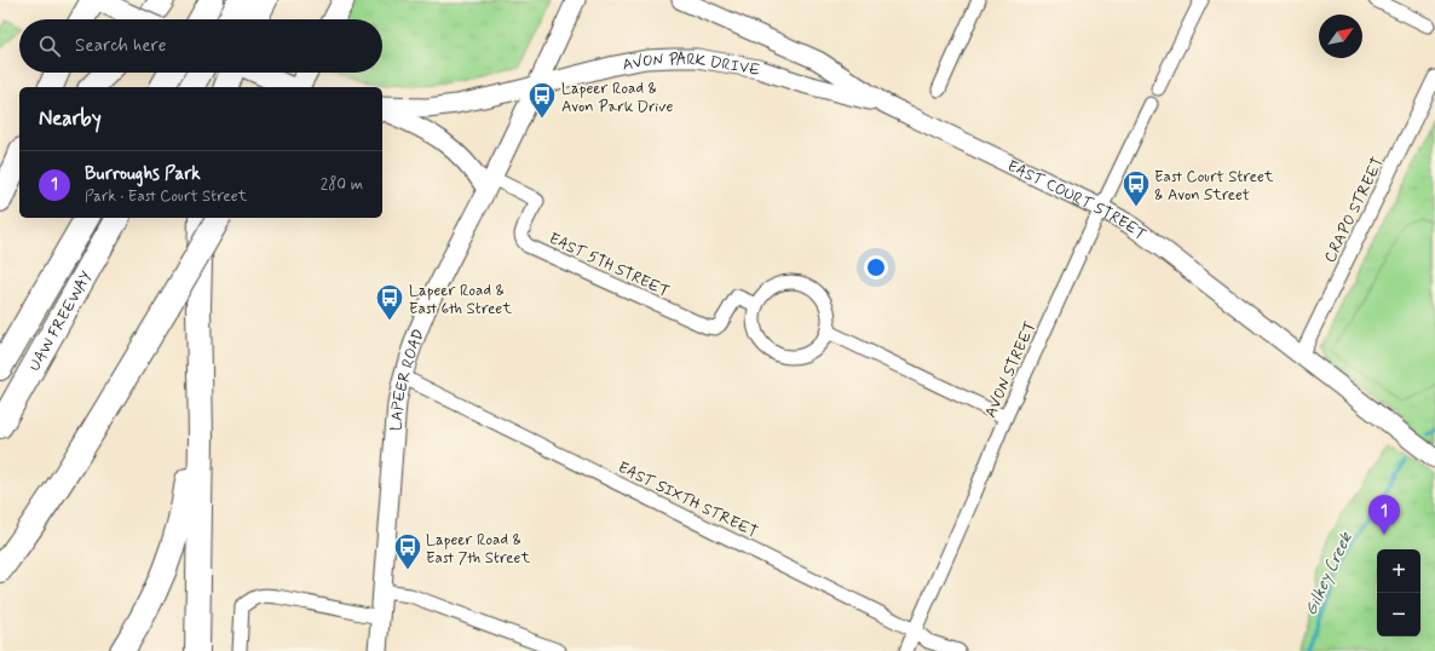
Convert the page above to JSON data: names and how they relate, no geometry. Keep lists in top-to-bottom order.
{
  "streets": {
    "highway": ["UAW FREEWAY"],
    "main road": ["AVON PARK DRIVE", "EAST COURT STREET", "LAPEER ROAD"],
    "street": [
      "CRAPO STREET",
      "EAST 5TH STREET",
      "AVON STREET",
      "EAST SIXTH STREET"
    ]
  },
  "crossings": [
    ["AVON PARK DRIVE", "EAST COURT STREET"],
    ["AVON PARK DRIVE", "LAPEER ROAD"],
    ["EAST COURT STREET", "CRAPO STREET"],
    ["EAST COURT STREET", "AVON STREET"],
    ["EAST 5TH STREET", "LAPEER ROAD"],
    ["AVON STREET", "EAST SIXTH STREET"],
    ["LAPEER ROAD", "EAST SIXTH STREET"]
  ],
  "water": ["Gilkey Creek"],
  "places": {
    "bus stop": [
      "Lapeer Road & Avon Park Drive",
      "East Court Street & Avon Street",
      "Lapeer Road & East 6th Street",
      "Lapeer Road & East 7th Street"
    ]
  },
  "north": "top right",
  "page": {
    "search": "Search here",
    "heading": "Nearby",
    "list": [
      {
        "mark": "1",
        "name": "Burroughs Park",
        "note": "Park · East Court Street",
        "value": "280 m"
      }
    ],
    "pins": "1",
    "map_buttons": ["+", "−"]
  }
}
